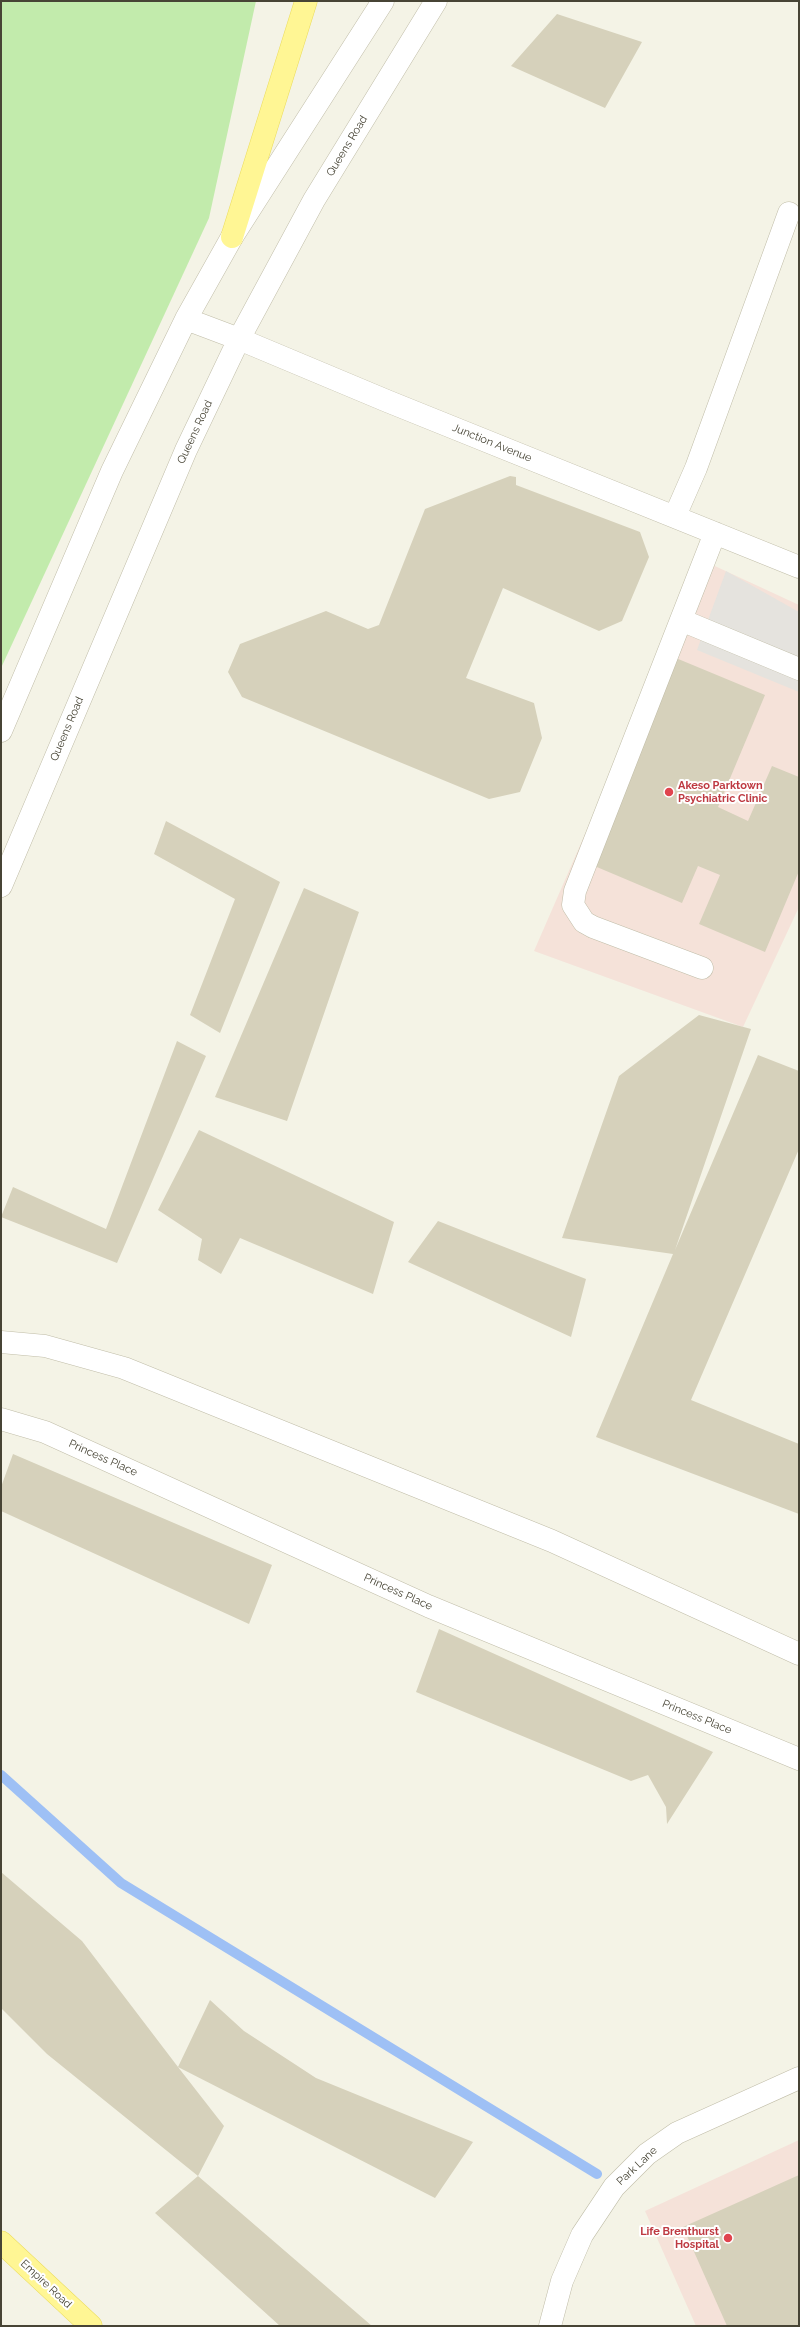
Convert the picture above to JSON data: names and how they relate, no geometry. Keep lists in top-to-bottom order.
{
  "streets": {
    "main road": ["Empire Road"],
    "street": [
      "Queens Road",
      "Junction Avenue",
      "Princess Place",
      "Park Lane"
    ]
  },
  "crossings": [
    ["Queens Road", "Junction Avenue"]
  ],
  "places": ["Akeso Parktown Psychiatric Clinic", "Life Brenthurst Hospital"]
}
